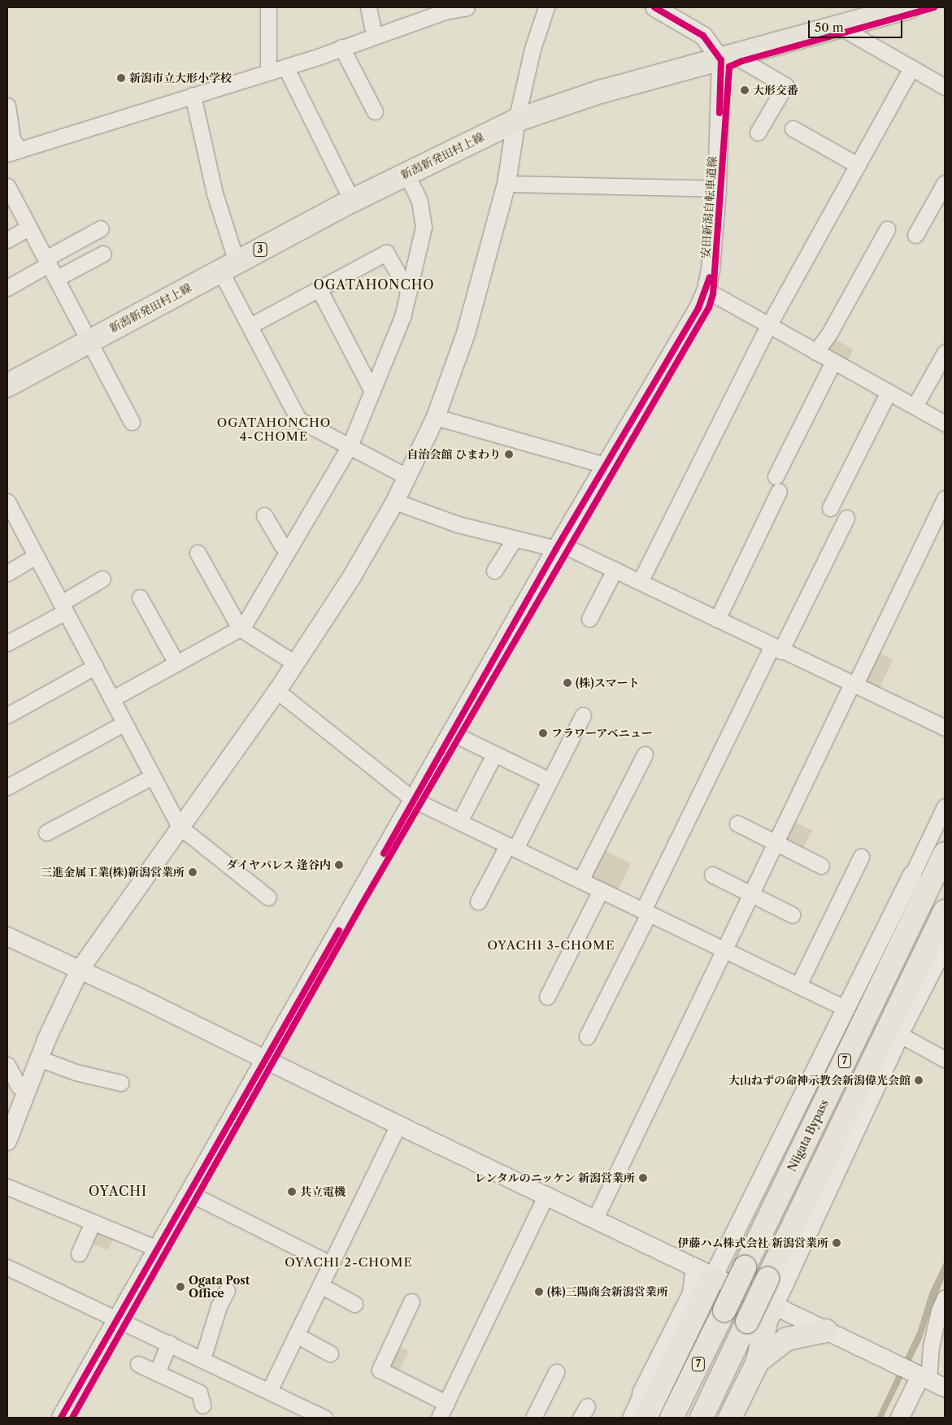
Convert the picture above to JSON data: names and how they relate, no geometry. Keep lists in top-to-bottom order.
{
  "streets": {
    "main road": [
      "新潟新発田村上線",
      "3",
      "7",
      "Niigata Bypass"
    ],
    "cycle path": ["安田新潟自転車道線"]
  },
  "districts": [
    "OGATAHONCHO",
    "OGATAHONCHO 4-CHOME",
    "OYACHI 3-CHOME",
    "OYACHI",
    "OYACHI 2-CHOME"
  ],
  "places": [
    "新潟市立大形小学校",
    "大形交番",
    "自治会館 ひまわり",
    "(株)スマート",
    "フラワーアベニュー",
    "ダイヤパレス 逢谷内",
    "三進金属工業(株)新潟営業所",
    "大山ねずの命神示教会新潟偉光会館",
    "レンタルのニッケン 新潟営業所",
    "共立電機",
    "伊藤ハム株式会社 新潟営業所",
    "Ogata Post Office",
    "(株)三陽商会新潟営業所"
  ],
  "scale_bar": "50 m"
}
